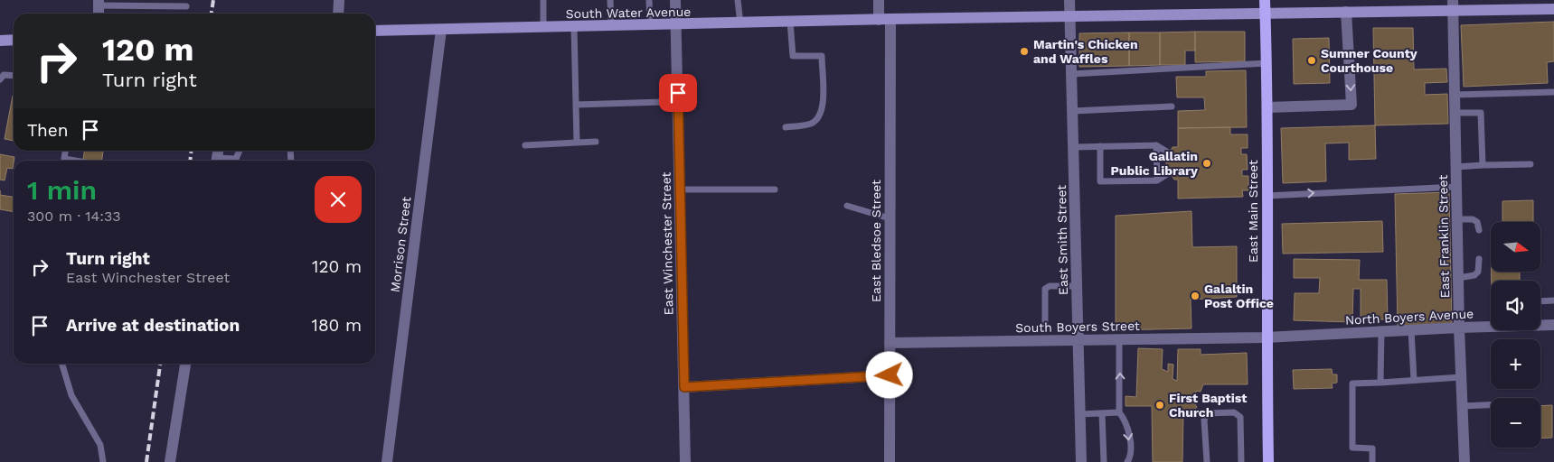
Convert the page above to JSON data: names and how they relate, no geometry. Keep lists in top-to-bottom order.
{
  "streets": {
    "main road": ["South Water Avenue", "East Main Street"],
    "street": [
      "East Franklin Street",
      "East Smith Street",
      "East Bledsoe Street",
      "East Winchester Street",
      "Morrison Street",
      "North Boyers Avenue",
      "South Boyers Street"
    ]
  },
  "crossings": [
    ["South Water Avenue", "East Main Street"],
    ["South Water Avenue", "East Franklin Street"],
    ["South Water Avenue", "East Smith Street"],
    ["South Water Avenue", "East Bledsoe Street"],
    ["South Water Avenue", "East Winchester Street"],
    ["South Water Avenue", "Morrison Street"],
    ["East Main Street", "North Boyers Avenue"],
    ["East Main Street", "South Boyers Street"],
    ["East Franklin Street", "North Boyers Avenue"],
    ["East Smith Street", "South Boyers Street"],
    ["East Bledsoe Street", "South Boyers Street"],
    ["North Boyers Avenue", "South Boyers Street"]
  ],
  "places": [
    "Martin's Chicken and Waffles",
    "Sumner County Courthouse",
    "Gallatin Public Library",
    "Galaltin Post Office",
    "First Baptist Church"
  ],
  "north": "right",
  "page": {
    "turn": ["120 m", "Turn right"],
    "then": "Then",
    "heading": ["1 min", "300 m · 14:33"],
    "map_buttons": ["+", "−"],
    "list": [
      {
        "name": "Turn right",
        "note": "East Winchester Street",
        "value": "120 m"
      },
      {
        "name": "Arrive at destination",
        "value": "180 m"
      }
    ]
  }
}
